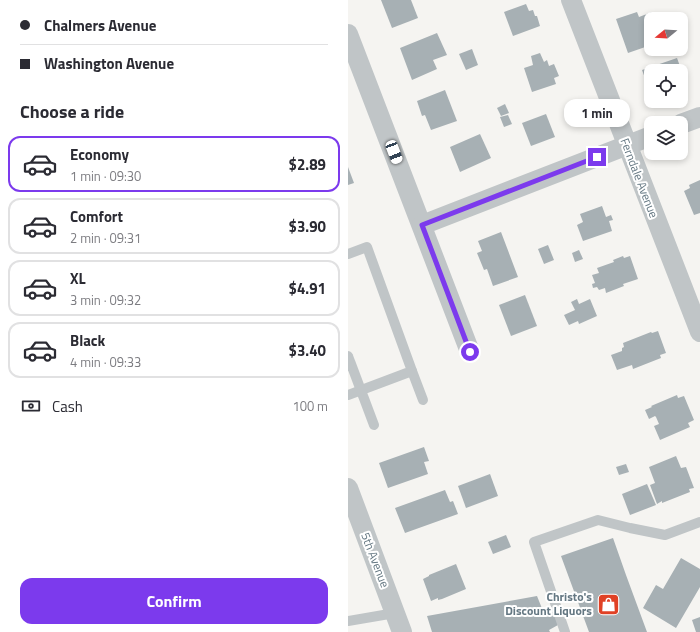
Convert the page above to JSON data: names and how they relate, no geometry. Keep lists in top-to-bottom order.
{
  "streets": {
    "street": ["Ferndale Avenue", "5th Avenue"]
  },
  "places": {
    "shop": ["Christo's Discount Liquors"]
  },
  "north": "left",
  "page": {
    "banner": ["Chalmers Avenue", "Washington Avenue"],
    "heading": "Choose a ride",
    "bubble": "1 min",
    "list": [
      {
        "name": "Economy",
        "note": "1 min · 09:30",
        "value": "$2.89"
      },
      {
        "name": "Comfort",
        "note": "2 min · 09:31",
        "value": "$3.90"
      },
      {
        "name": "XL",
        "note": "3 min · 09:32",
        "value": "$4.91"
      },
      {
        "name": "Black",
        "note": "4 min · 09:33",
        "value": "$3.40"
      }
    ],
    "pay": ["Cash", "100 m"],
    "buttons": "Confirm"
  }
}
